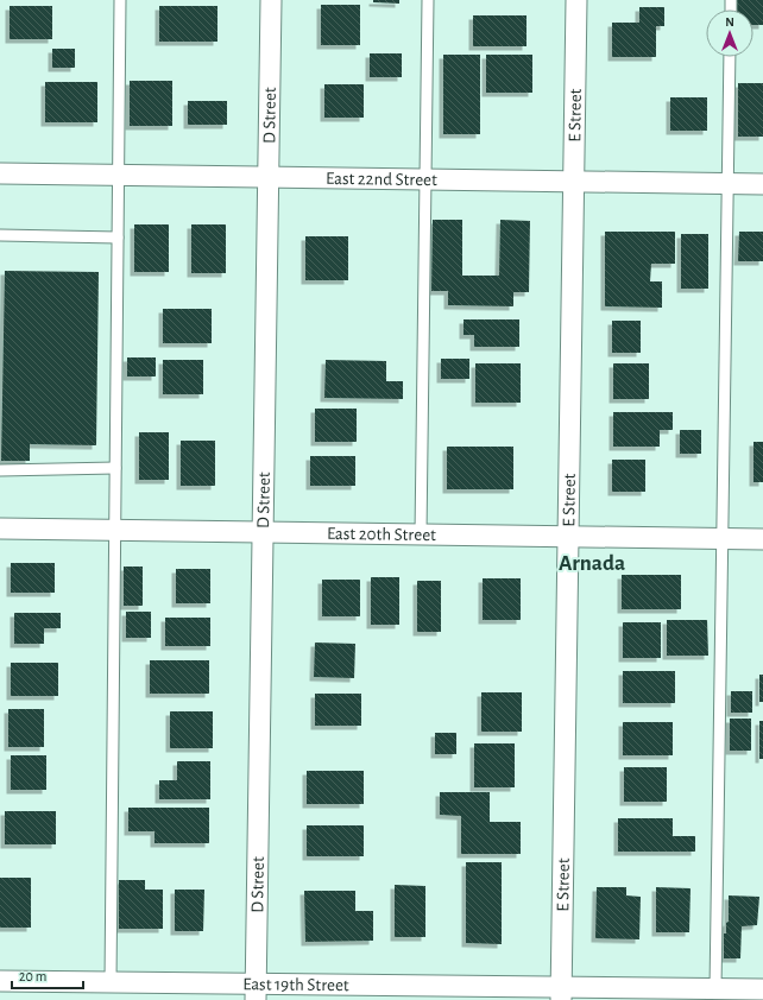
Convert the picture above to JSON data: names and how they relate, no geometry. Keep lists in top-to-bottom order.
{
  "streets": {
    "street": [
      "D Street",
      "E Street",
      "East 22nd Street",
      "East 20th Street",
      "East 19th Street"
    ]
  },
  "crossings": [
    ["D Street", "East 22nd Street"],
    ["D Street", "East 20th Street"],
    ["D Street", "East 19th Street"],
    ["E Street", "East 22nd Street"],
    ["E Street", "East 20th Street"],
    ["E Street", "East 19th Street"]
  ],
  "districts": ["Arnada"],
  "scale_bar": "20 m",
  "north": "top"
}
